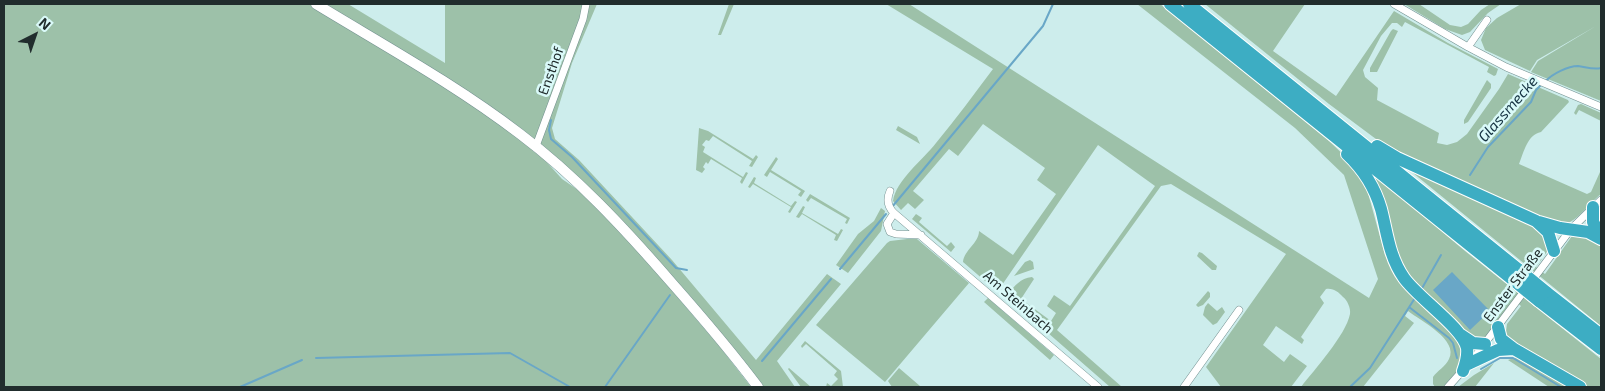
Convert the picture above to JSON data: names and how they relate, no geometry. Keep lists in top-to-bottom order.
{
  "streets": {
    "street": ["Ensthof", "Enster Straße", "Am Steinbach"]
  },
  "water": ["Glassmecke"],
  "north": "top right"
}
